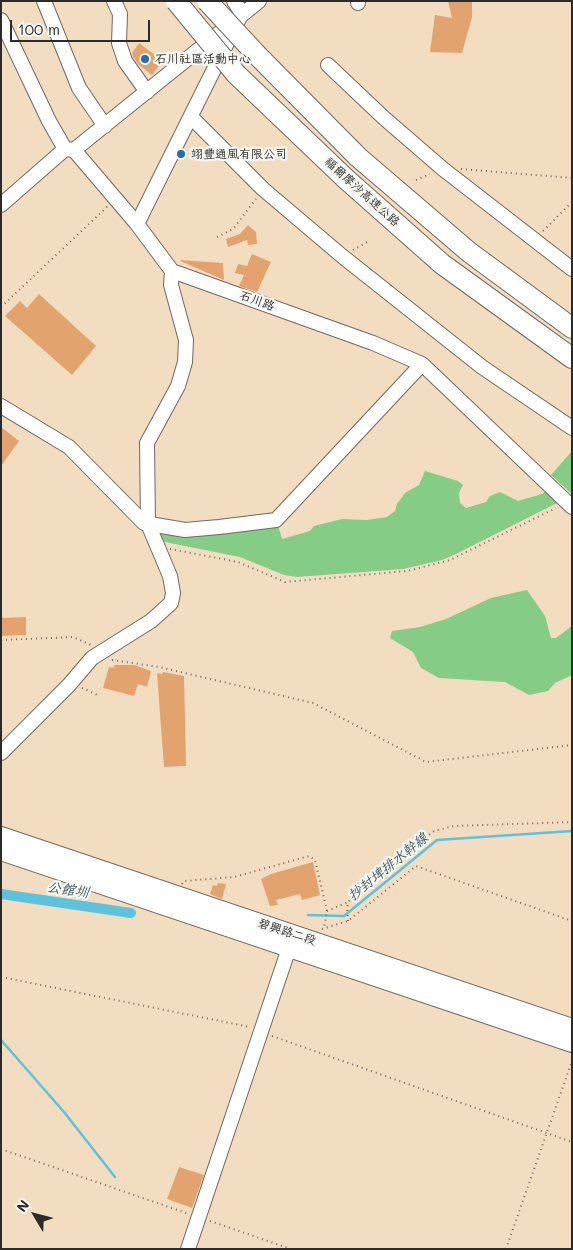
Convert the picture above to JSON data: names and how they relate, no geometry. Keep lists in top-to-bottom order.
{
  "streets": {
    "highway": ["福爾摩沙高速公路"],
    "main road": ["碧興路二段"],
    "street": ["石川路"]
  },
  "water": ["抄封埤排水幹線", "公館圳"],
  "places": ["石川社區活動中心", "翊豐通風有限公司"],
  "scale_bar": "100 m",
  "north": "top left"
}
